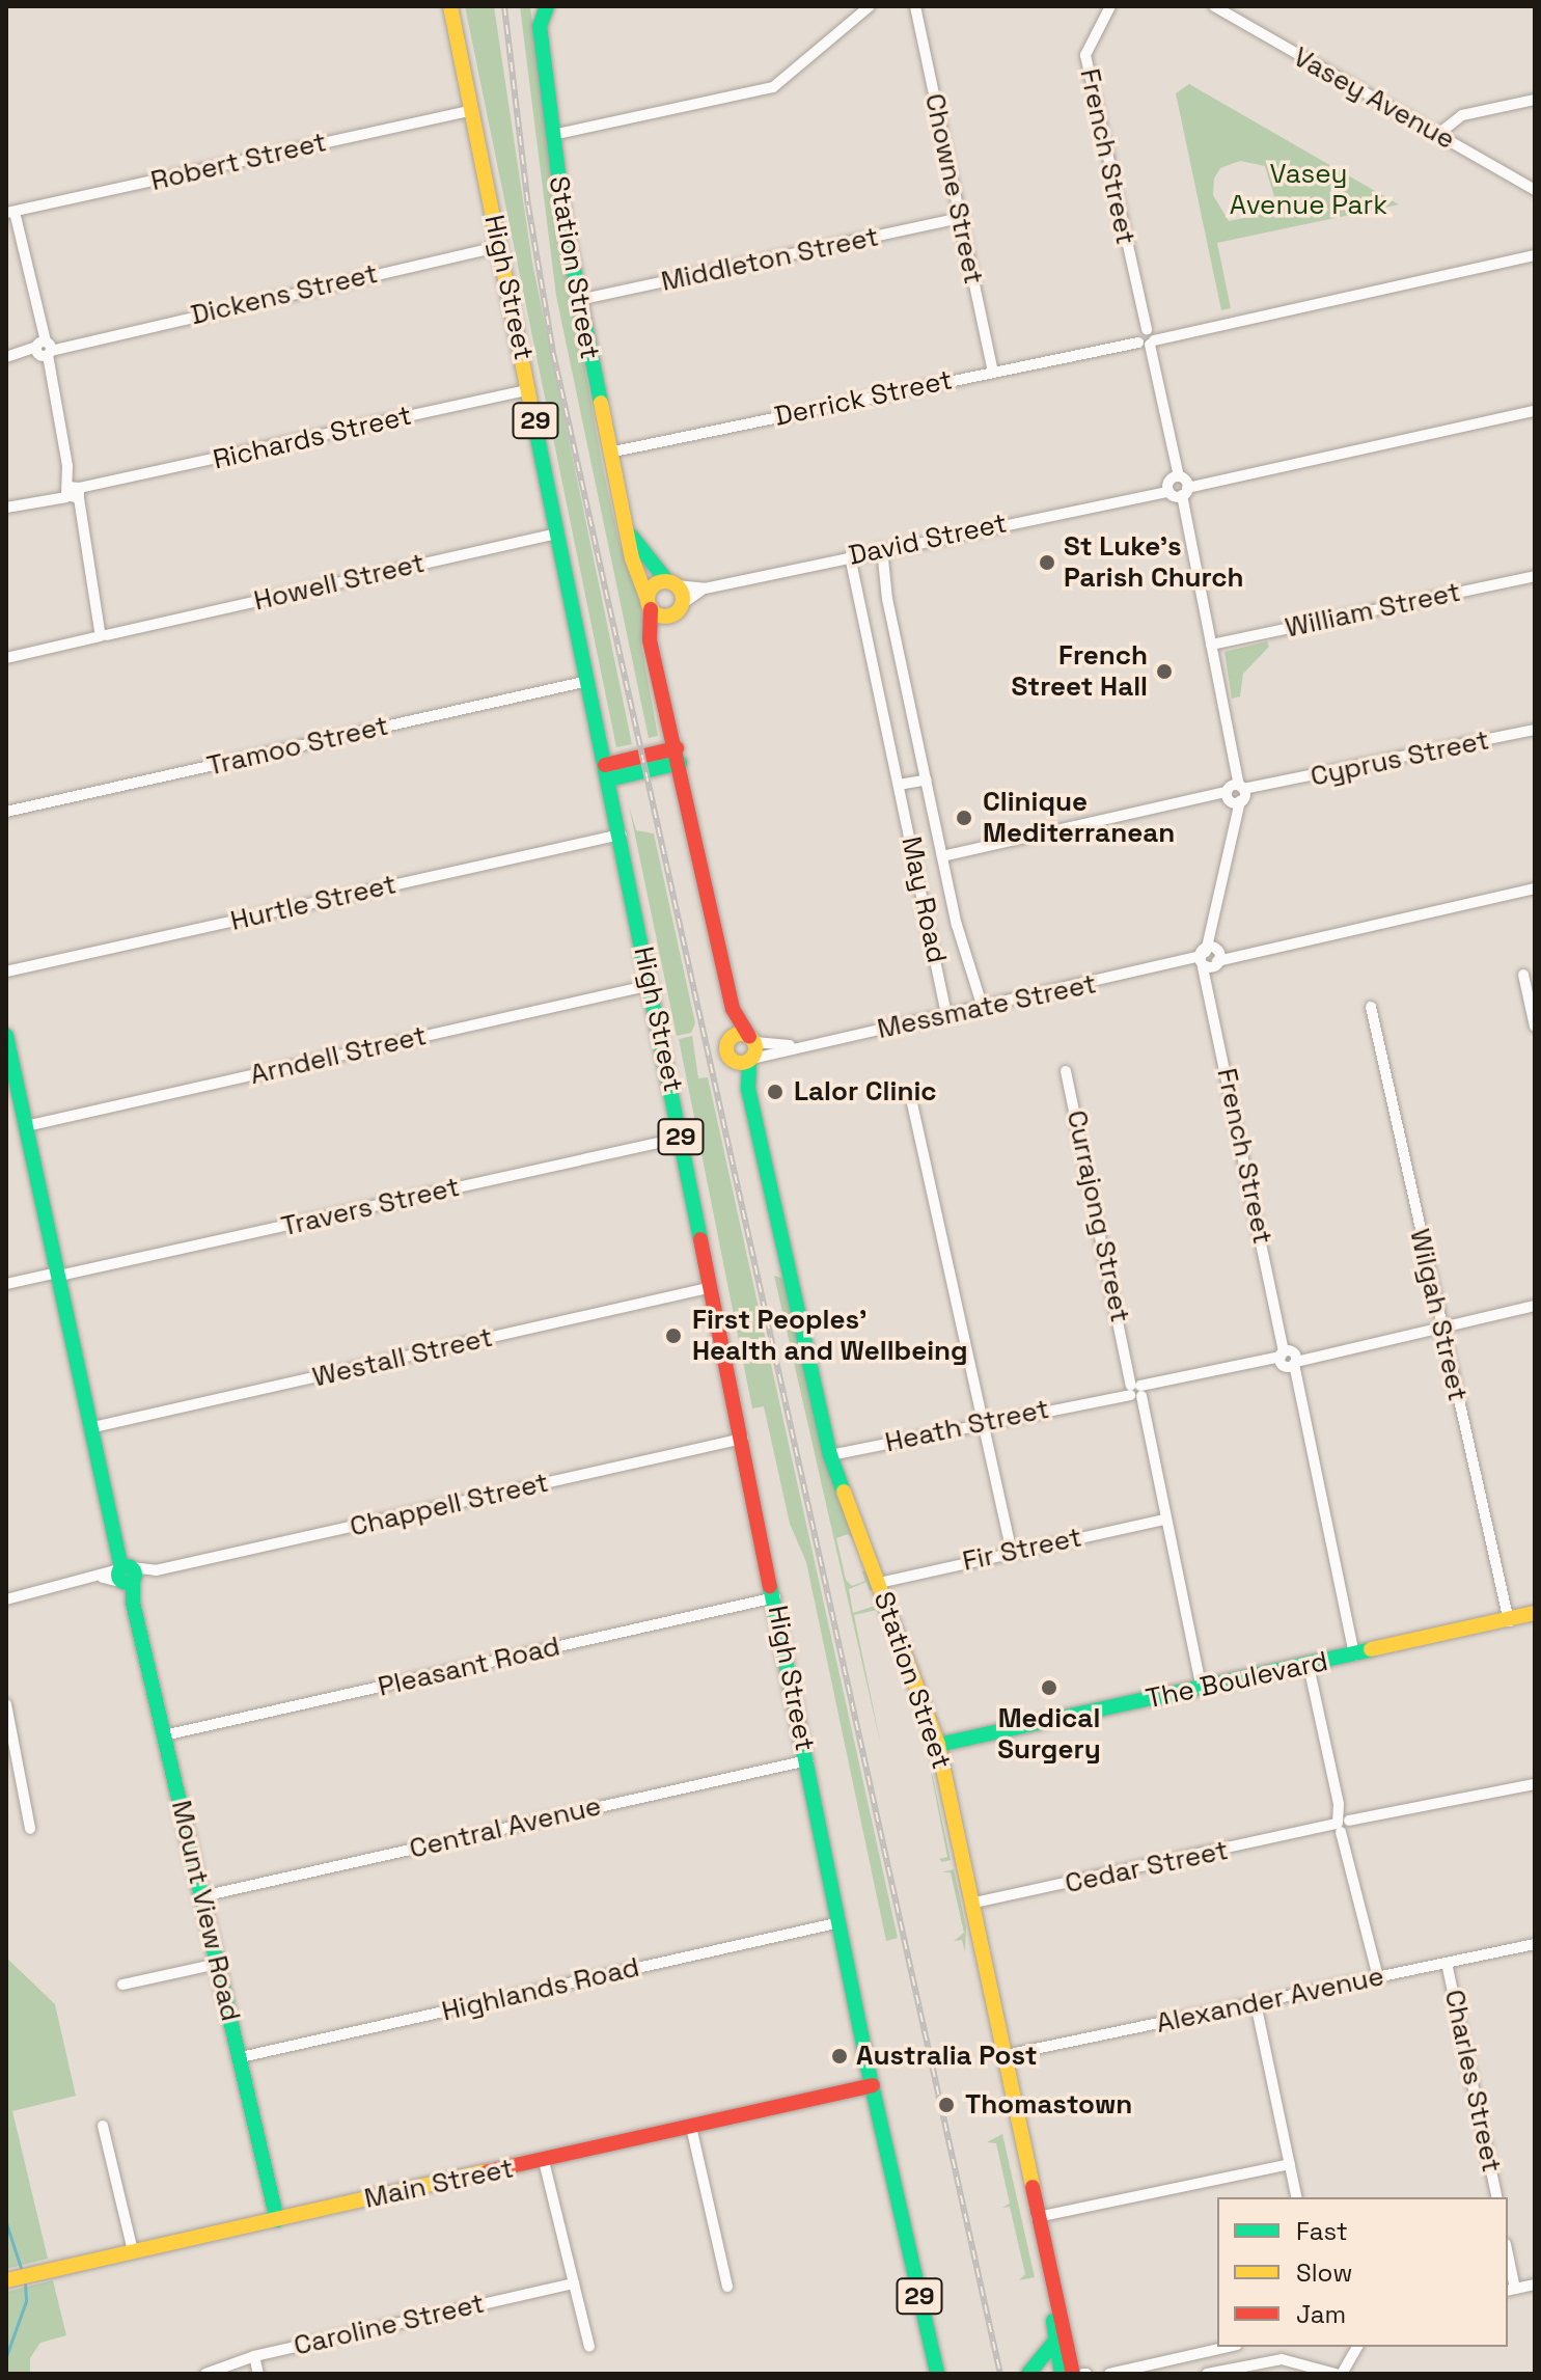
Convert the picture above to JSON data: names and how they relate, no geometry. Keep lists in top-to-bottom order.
{
  "streets": {
    "street": [
      "Vasey Avenue",
      "French Street",
      "Robert Street",
      "Chowne Street",
      "Middleton Street",
      "Station Street",
      "High Street",
      "Dickens Street",
      "Derrick Street",
      "29",
      "Richards Street",
      "David Street",
      "Howell Street",
      "William Street",
      "Tramoo Street",
      "Cyprus Street",
      "May Road",
      "Hurtle Street",
      "Messmate Street",
      "Arndell Street",
      "Travers Street",
      "Currajong Street",
      "Wilgah Street",
      "Westall Street",
      "Heath Street",
      "Chappell Street",
      "Fir Street",
      "Pleasant Road",
      "The Boulevard",
      "Central Avenue",
      "Cedar Street",
      "Mount View Road",
      "Highlands Road",
      "Alexander Avenue",
      "Charles Street",
      "Main Street",
      "Caroline Street"
    ]
  },
  "crossings": [
    ["French Street", "Derrick Street"],
    ["French Street", "David Street"],
    ["French Street", "William Street"],
    ["French Street", "Cyprus Street"],
    ["French Street", "Messmate Street"],
    ["French Street", "Heath Street"],
    ["French Street", "The Boulevard"],
    ["Robert Street", "High Street"],
    ["Chowne Street", "Middleton Street"],
    ["Chowne Street", "Derrick Street"],
    ["Middleton Street", "Station Street"],
    ["Station Street", "Derrick Street"],
    ["Station Street", "David Street"],
    ["Station Street", "Messmate Street"],
    ["Station Street", "Heath Street"],
    ["Station Street", "Fir Street"],
    ["Station Street", "The Boulevard"],
    ["Station Street", "Cedar Street"],
    ["Station Street", "Alexander Avenue"],
    ["High Street", "Dickens Street"],
    ["High Street", "Richards Street"],
    ["High Street", "Howell Street"],
    ["High Street", "Tramoo Street"],
    ["High Street", "Hurtle Street"],
    ["High Street", "Arndell Street"],
    ["High Street", "Travers Street"],
    ["High Street", "Westall Street"],
    ["High Street", "Chappell Street"],
    ["High Street", "Pleasant Road"],
    ["High Street", "Central Avenue"],
    ["High Street", "Highlands Road"],
    ["High Street", "Main Street"],
    ["David Street", "May Road"],
    ["Cyprus Street", "May Road"],
    ["May Road", "Messmate Street"],
    ["Arndell Street", "Mount View Road"],
    ["Travers Street", "Mount View Road"],
    ["Currajong Street", "Heath Street"],
    ["Currajong Street", "Fir Street"],
    ["Currajong Street", "The Boulevard"],
    ["Wilgah Street", "Heath Street"],
    ["Wilgah Street", "The Boulevard"],
    ["Westall Street", "Mount View Road"],
    ["Chappell Street", "Mount View Road"],
    ["Pleasant Road", "Mount View Road"],
    ["Central Avenue", "Mount View Road"],
    ["Mount View Road", "Highlands Road"],
    ["Mount View Road", "Main Street"],
    ["Alexander Avenue", "Charles Street"]
  ],
  "parks": ["Vasey Avenue Park"],
  "places": [
    "St Luke's Parish Church",
    "French Street Hall",
    "Clinique Mediterranean",
    "Lalor Clinic",
    "First Peoples' Health and Wellbeing",
    "Medical Surgery",
    "Australia Post",
    "Thomastown"
  ],
  "legend": ["Fast", "Slow", "Jam"]
}
